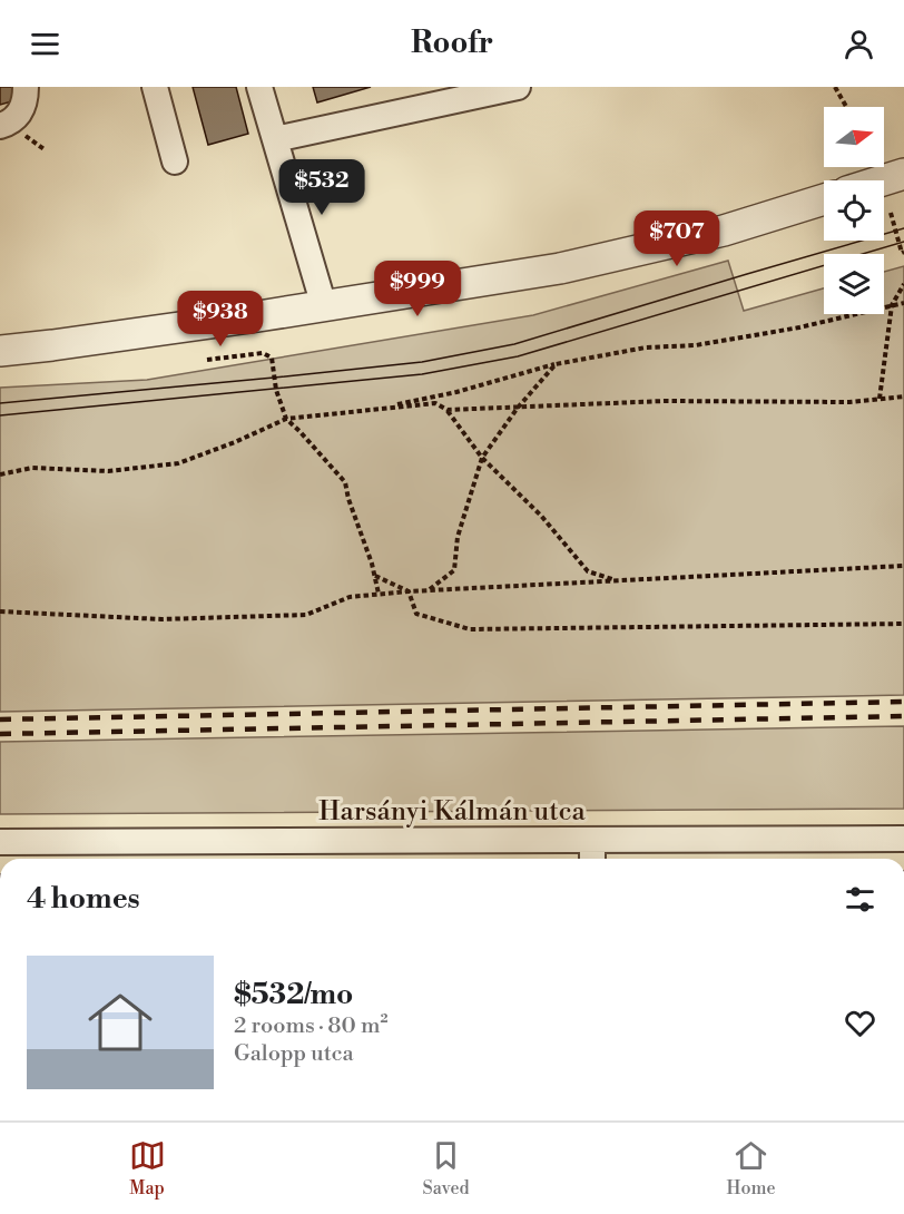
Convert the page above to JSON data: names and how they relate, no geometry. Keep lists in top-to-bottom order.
{
  "streets": {
    "street": ["Harsányi Kálmán utca"]
  },
  "north": "right",
  "page": {
    "header": "Roofr",
    "price": [
      "$532",
      "$707",
      "$999",
      "$938"
    ],
    "heading": "4 homes",
    "list": [
      {
        "name": "$532/mo",
        "note": "2 rooms · 80 m² · Galopp utca"
      }
    ],
    "tabs": ["Map", "Saved", "Home"]
  }
}
